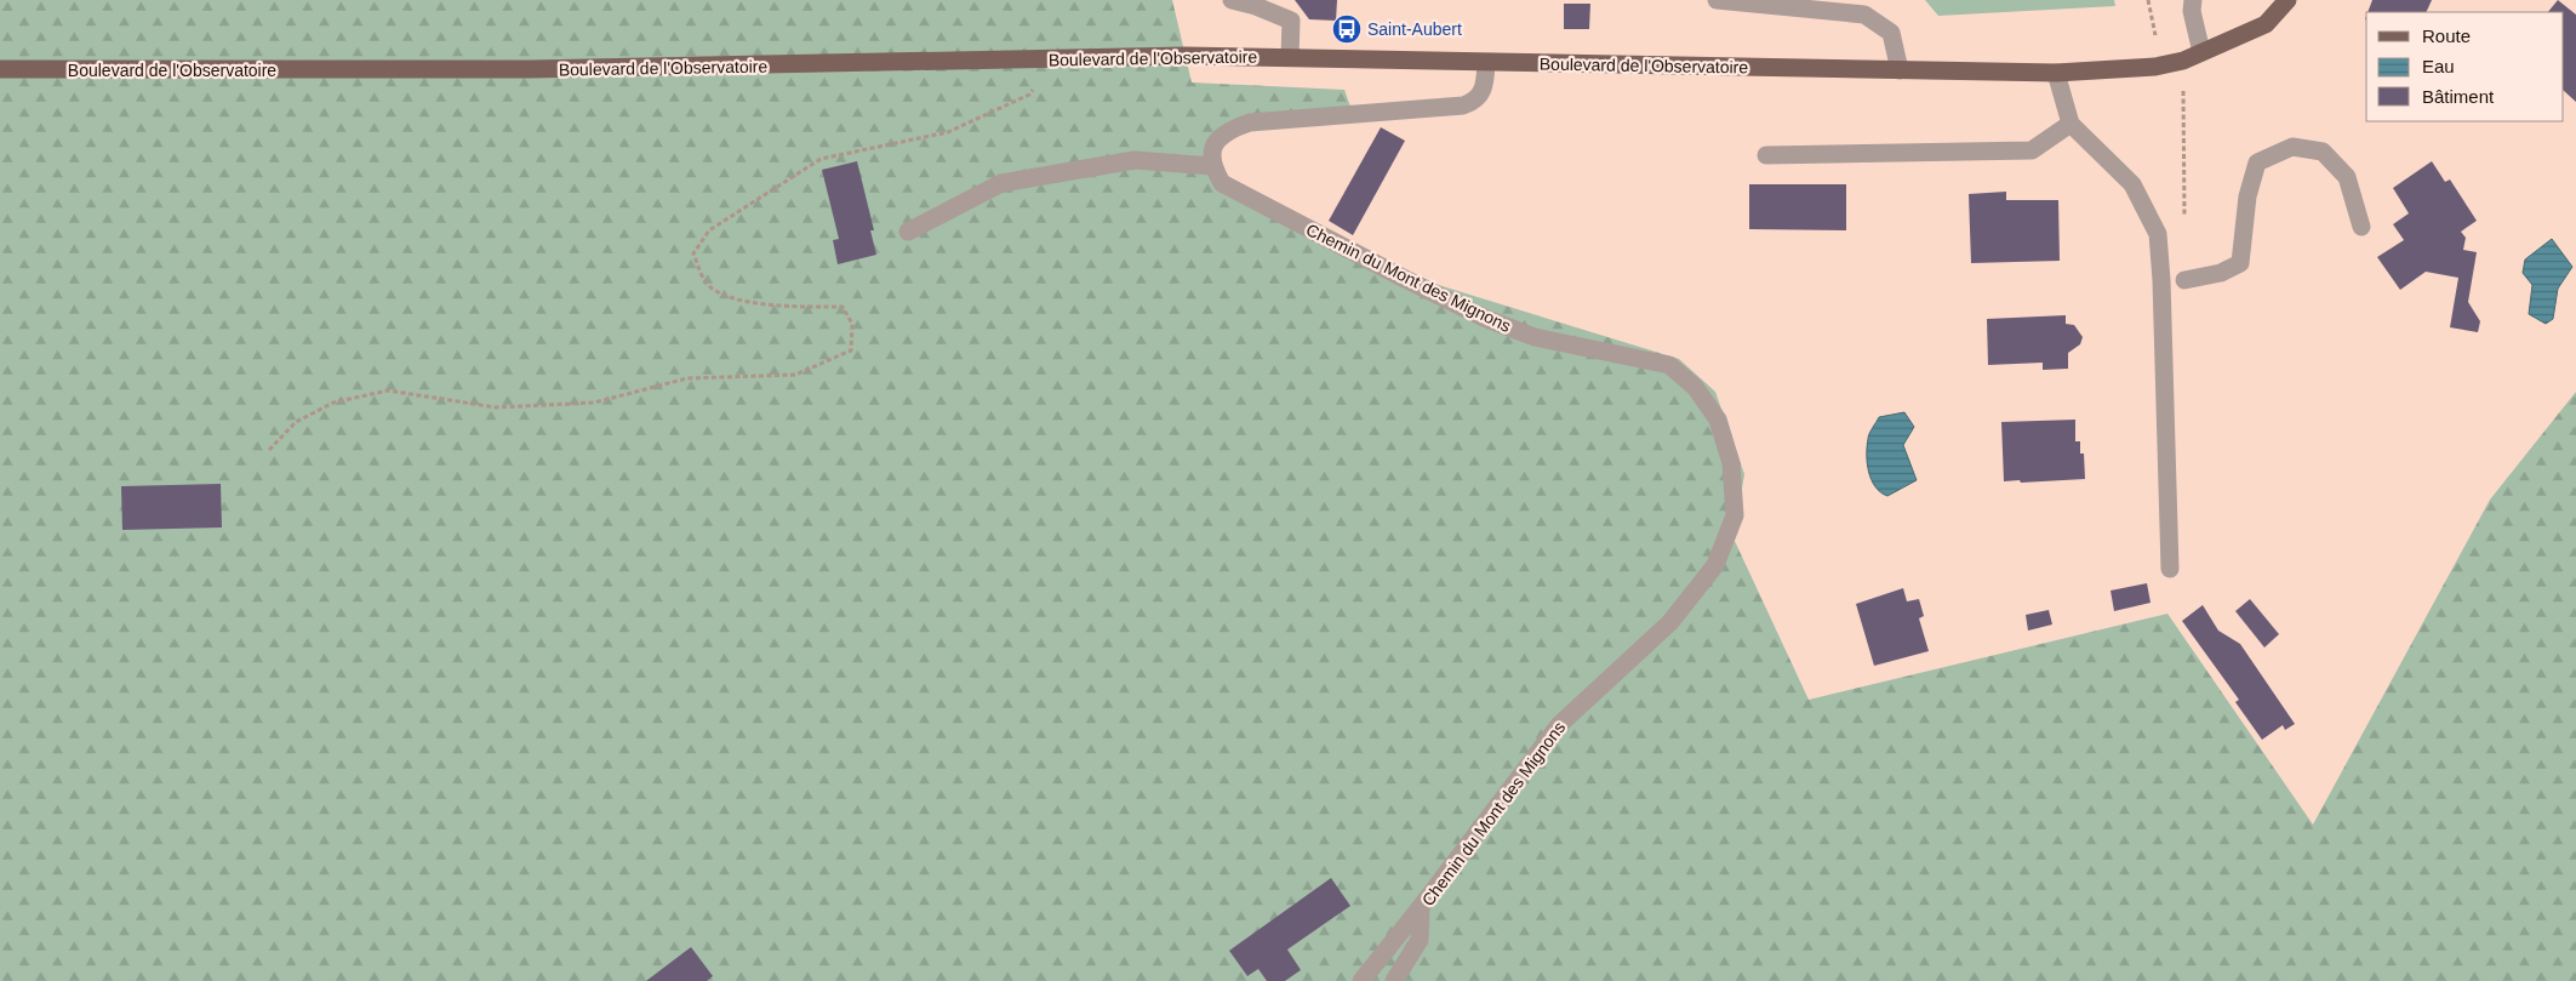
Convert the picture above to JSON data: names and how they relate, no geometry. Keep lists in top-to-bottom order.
{
  "streets": {
    "main road": ["Boulevard de l'Observatoire"],
    "street": ["Chemin du Mont des Mignons"]
  },
  "places": {
    "bus stop": ["Saint-Aubert"]
  },
  "legend": ["Route", "Eau", "Bâtiment"]
}
